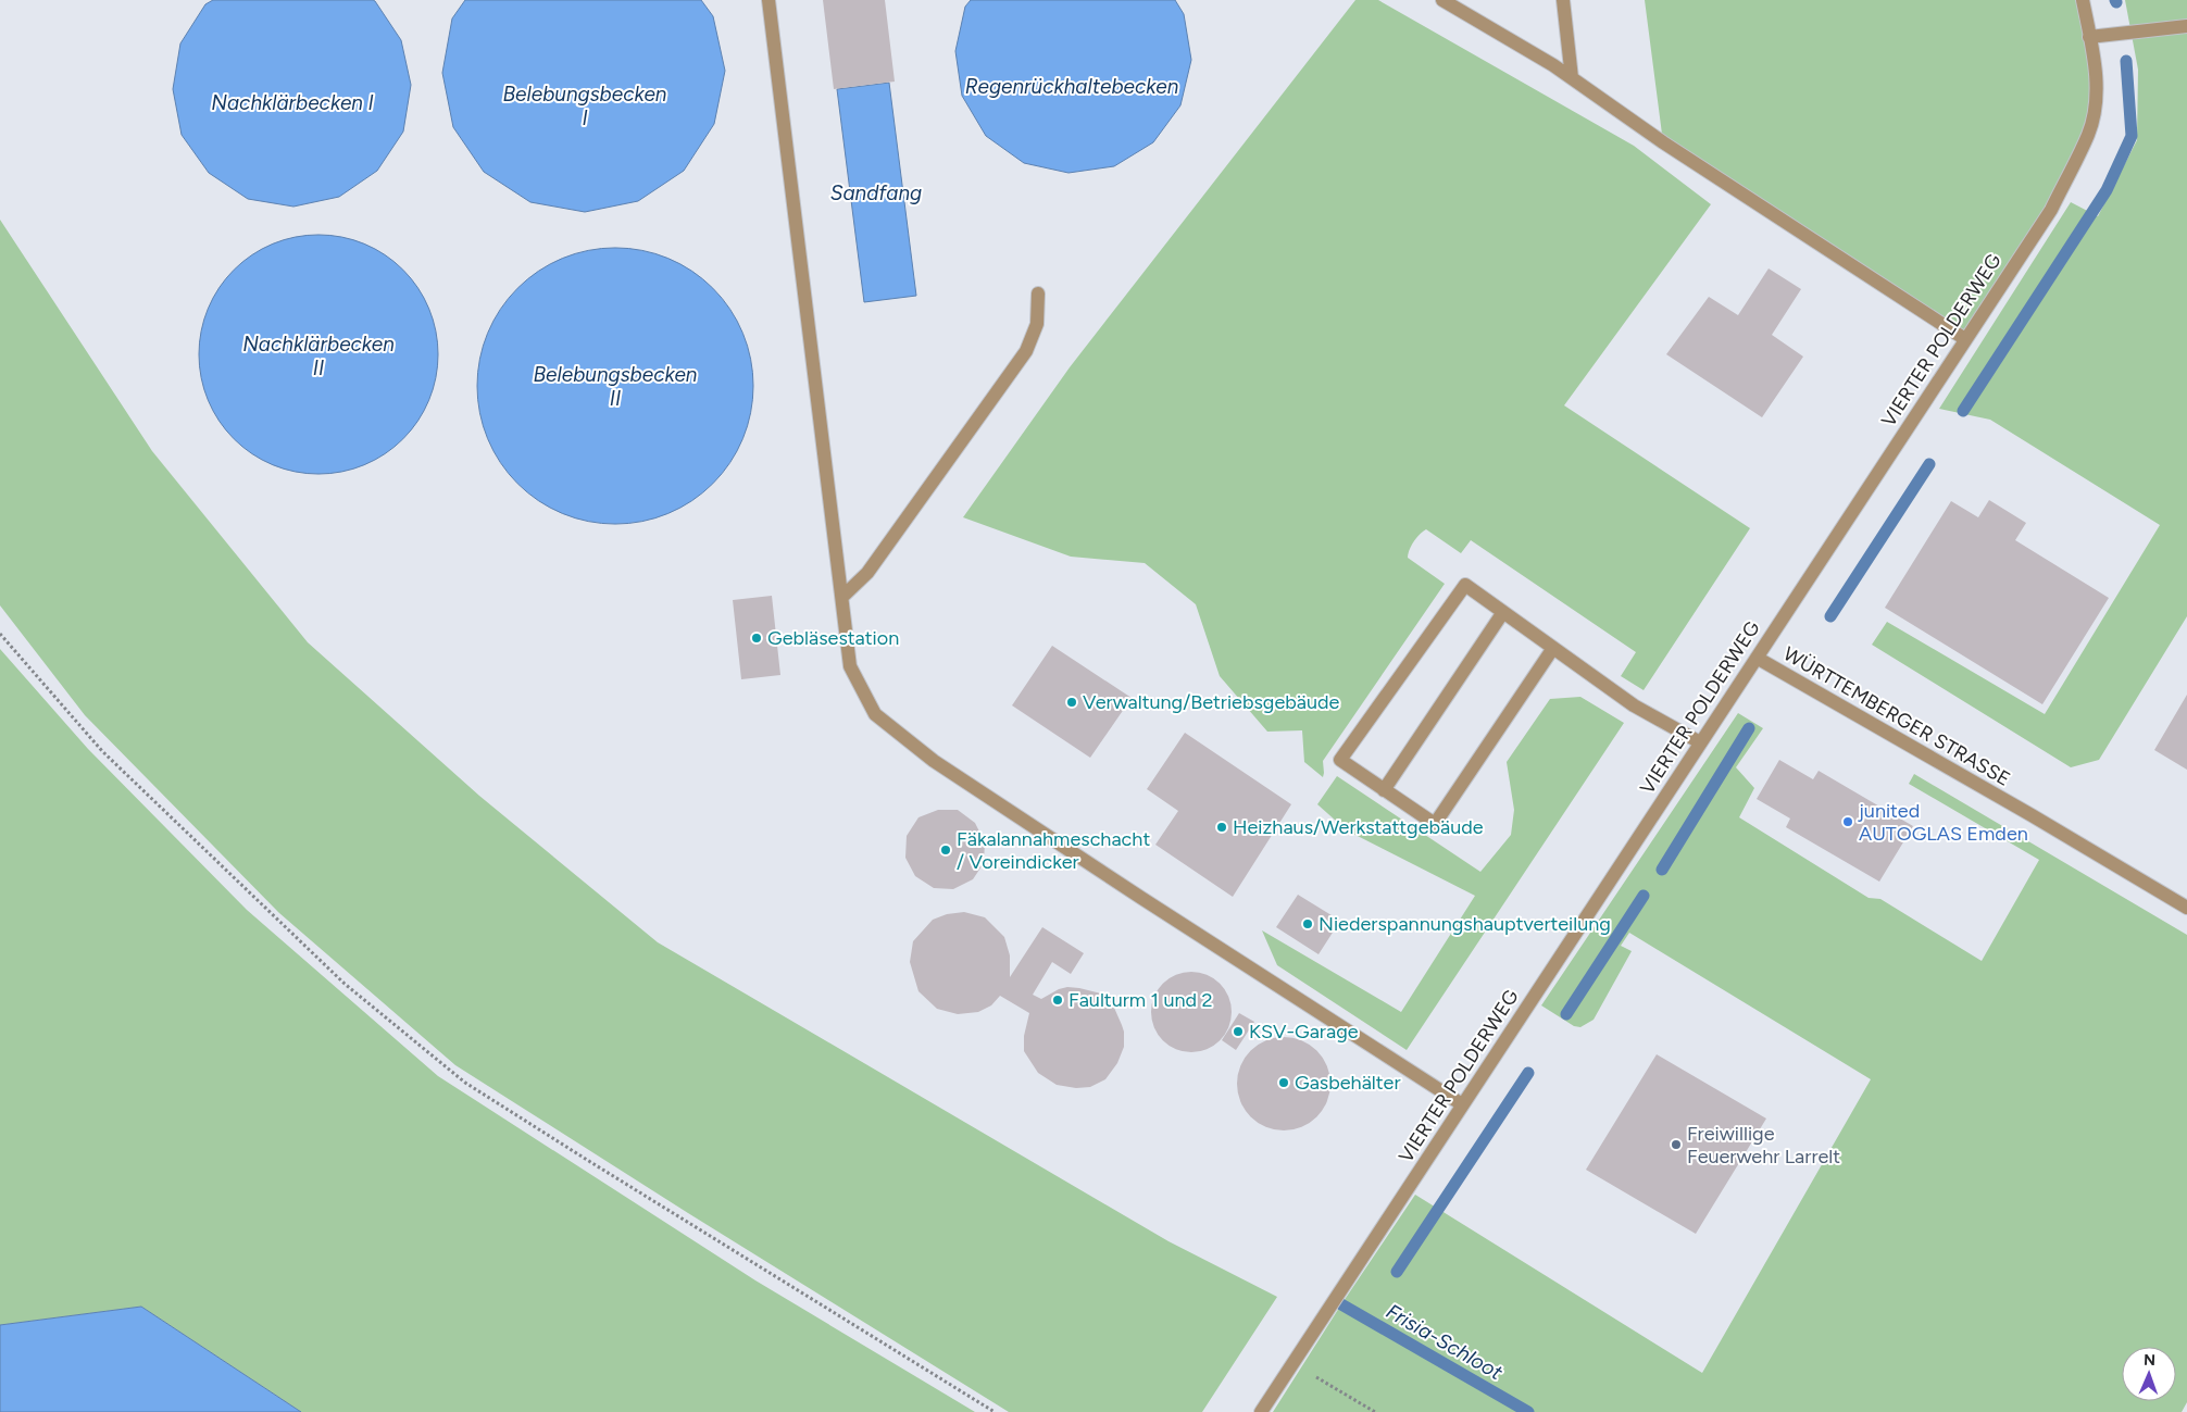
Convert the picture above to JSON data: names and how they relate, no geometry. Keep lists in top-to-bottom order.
{
  "streets": {
    "street": ["VIERTER POLDERWEG", "WÜRTTEMBERGER STRASSE"]
  },
  "crossings": [
    ["VIERTER POLDERWEG", "WÜRTTEMBERGER STRASSE"]
  ],
  "water": [
    "Regenrückhaltebecken",
    "Belebungsbecken I",
    "Nachklärbecken I",
    "Sandfang",
    "Nachklärbecken II",
    "Belebungsbecken II",
    "Frisia-Schloot"
  ],
  "places": [
    "Gebläsestation",
    "Verwaltung/Betriebsgebäude",
    "junited AUTOGLAS Emden",
    "Heizhaus/Werkstattgebäude",
    "Fäkalannahmeschacht / Voreindicker",
    "Niederspannungshauptverteilung",
    "Faulturm 1 und 2",
    "KSV-Garage",
    "Gasbehälter",
    "Freiwillige Feuerwehr Larrelt"
  ],
  "north": "top"
}
